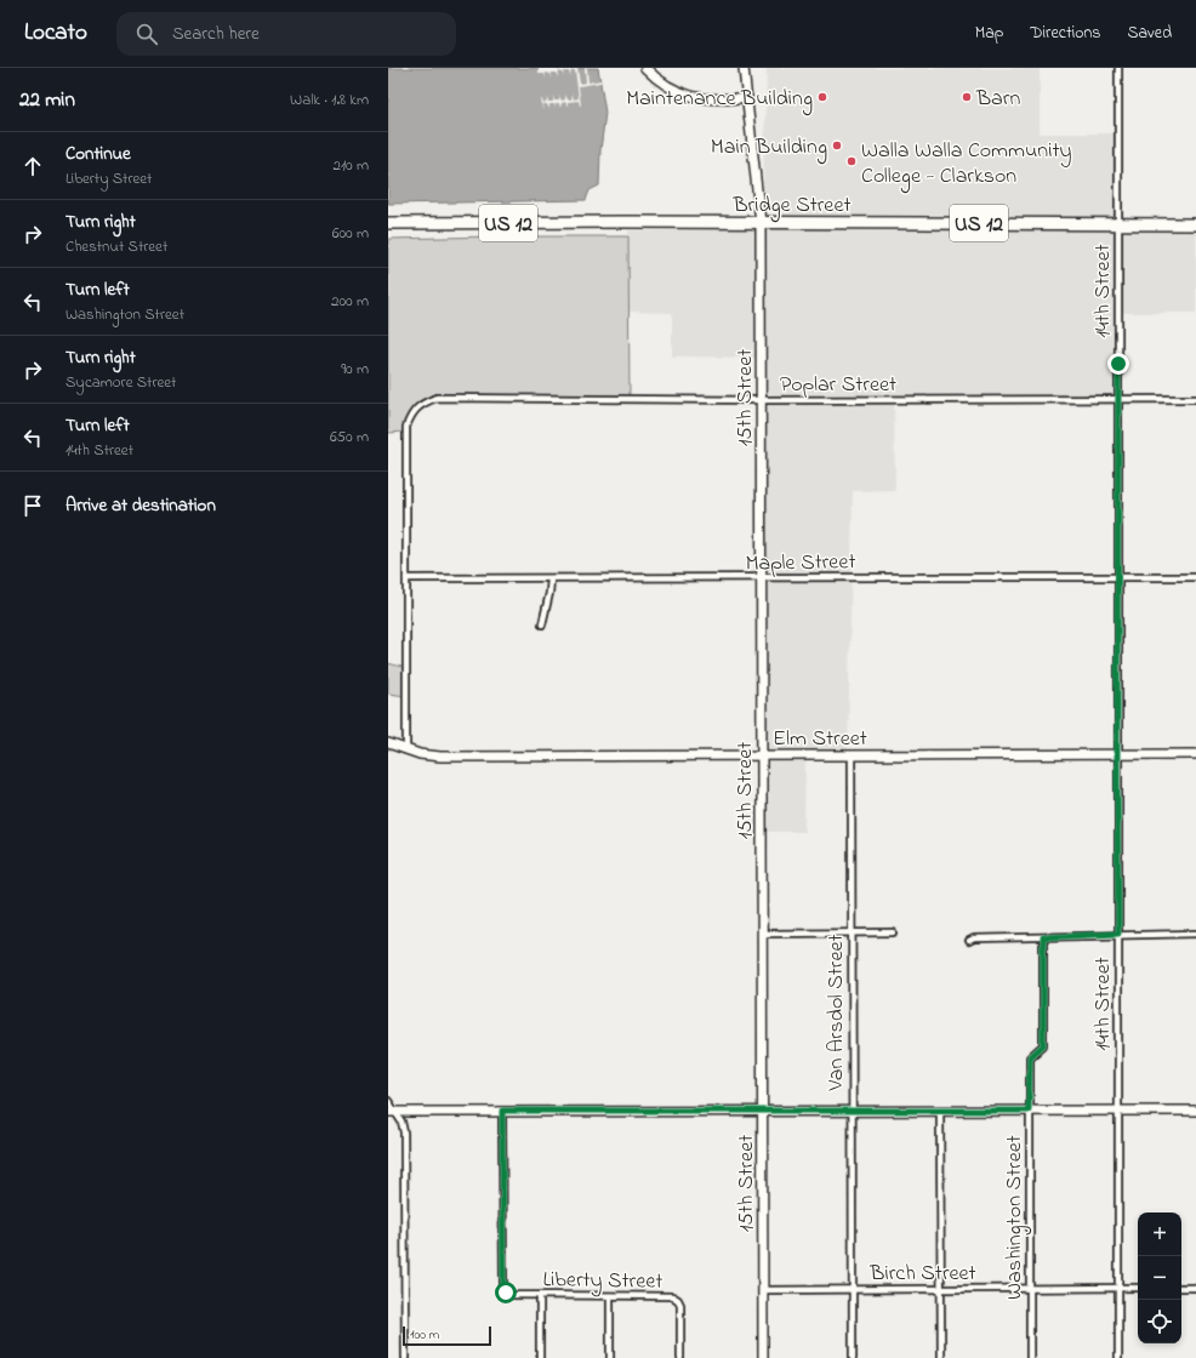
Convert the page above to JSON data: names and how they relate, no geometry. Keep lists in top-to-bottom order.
{
  "streets": {
    "highway": ["Bridge Street", "US 12"],
    "main road": ["15th Street", "Elm Street"],
    "street": [
      "14th Street",
      "Poplar Street",
      "Maple Street",
      "Van Arsdol Street",
      "Washington Street",
      "Birch Street",
      "Liberty Street"
    ]
  },
  "crossings": [
    ["Bridge Street", "14th Street"],
    ["Bridge Street", "15th Street"],
    ["14th Street", "Poplar Street"],
    ["14th Street", "Maple Street"],
    ["14th Street", "Elm Street"],
    ["14th Street", "Birch Street"],
    ["Poplar Street", "15th Street"],
    ["Poplar Street", "Maple Street"],
    ["15th Street", "Maple Street"],
    ["15th Street", "Elm Street"],
    ["15th Street", "Birch Street"],
    ["Elm Street", "Van Arsdol Street"],
    ["Van Arsdol Street", "Birch Street"],
    ["Washington Street", "Birch Street"]
  ],
  "places": [
    "Maintenance Building",
    "Barn",
    "Main Building",
    "Walla Walla Community College - Clarkson"
  ],
  "scale_bar": "100 m",
  "page": {
    "header": "Locato",
    "search": "Search here",
    "nav": ["Map", "Directions", "Saved"],
    "heading": ["22 min", "Walk · 1.8 km"],
    "list": [
      ["Continue", "Liberty Street", "210 m"],
      ["Turn right", "Chestnut Street", "600 m"],
      ["Turn left", "Washington Street", "200 m"],
      ["Turn right", "Sycamore Street", "90 m"],
      ["Turn left", "14th Street", "650 m"],
      "Arrive at destination"
    ],
    "map_buttons": ["+", "−"],
    "scale": "100 m"
  }
}
